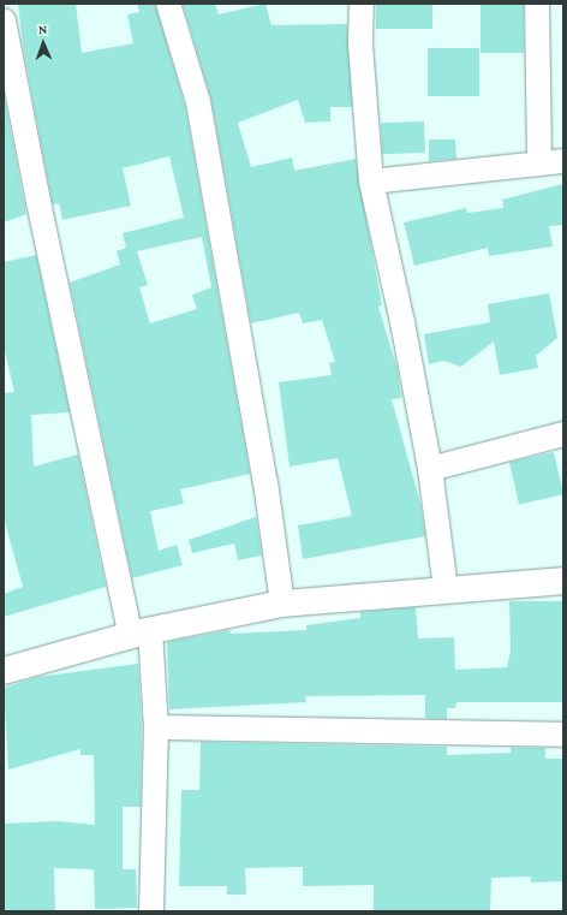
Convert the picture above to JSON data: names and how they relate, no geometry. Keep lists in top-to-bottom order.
{
  "north": "top"
}
